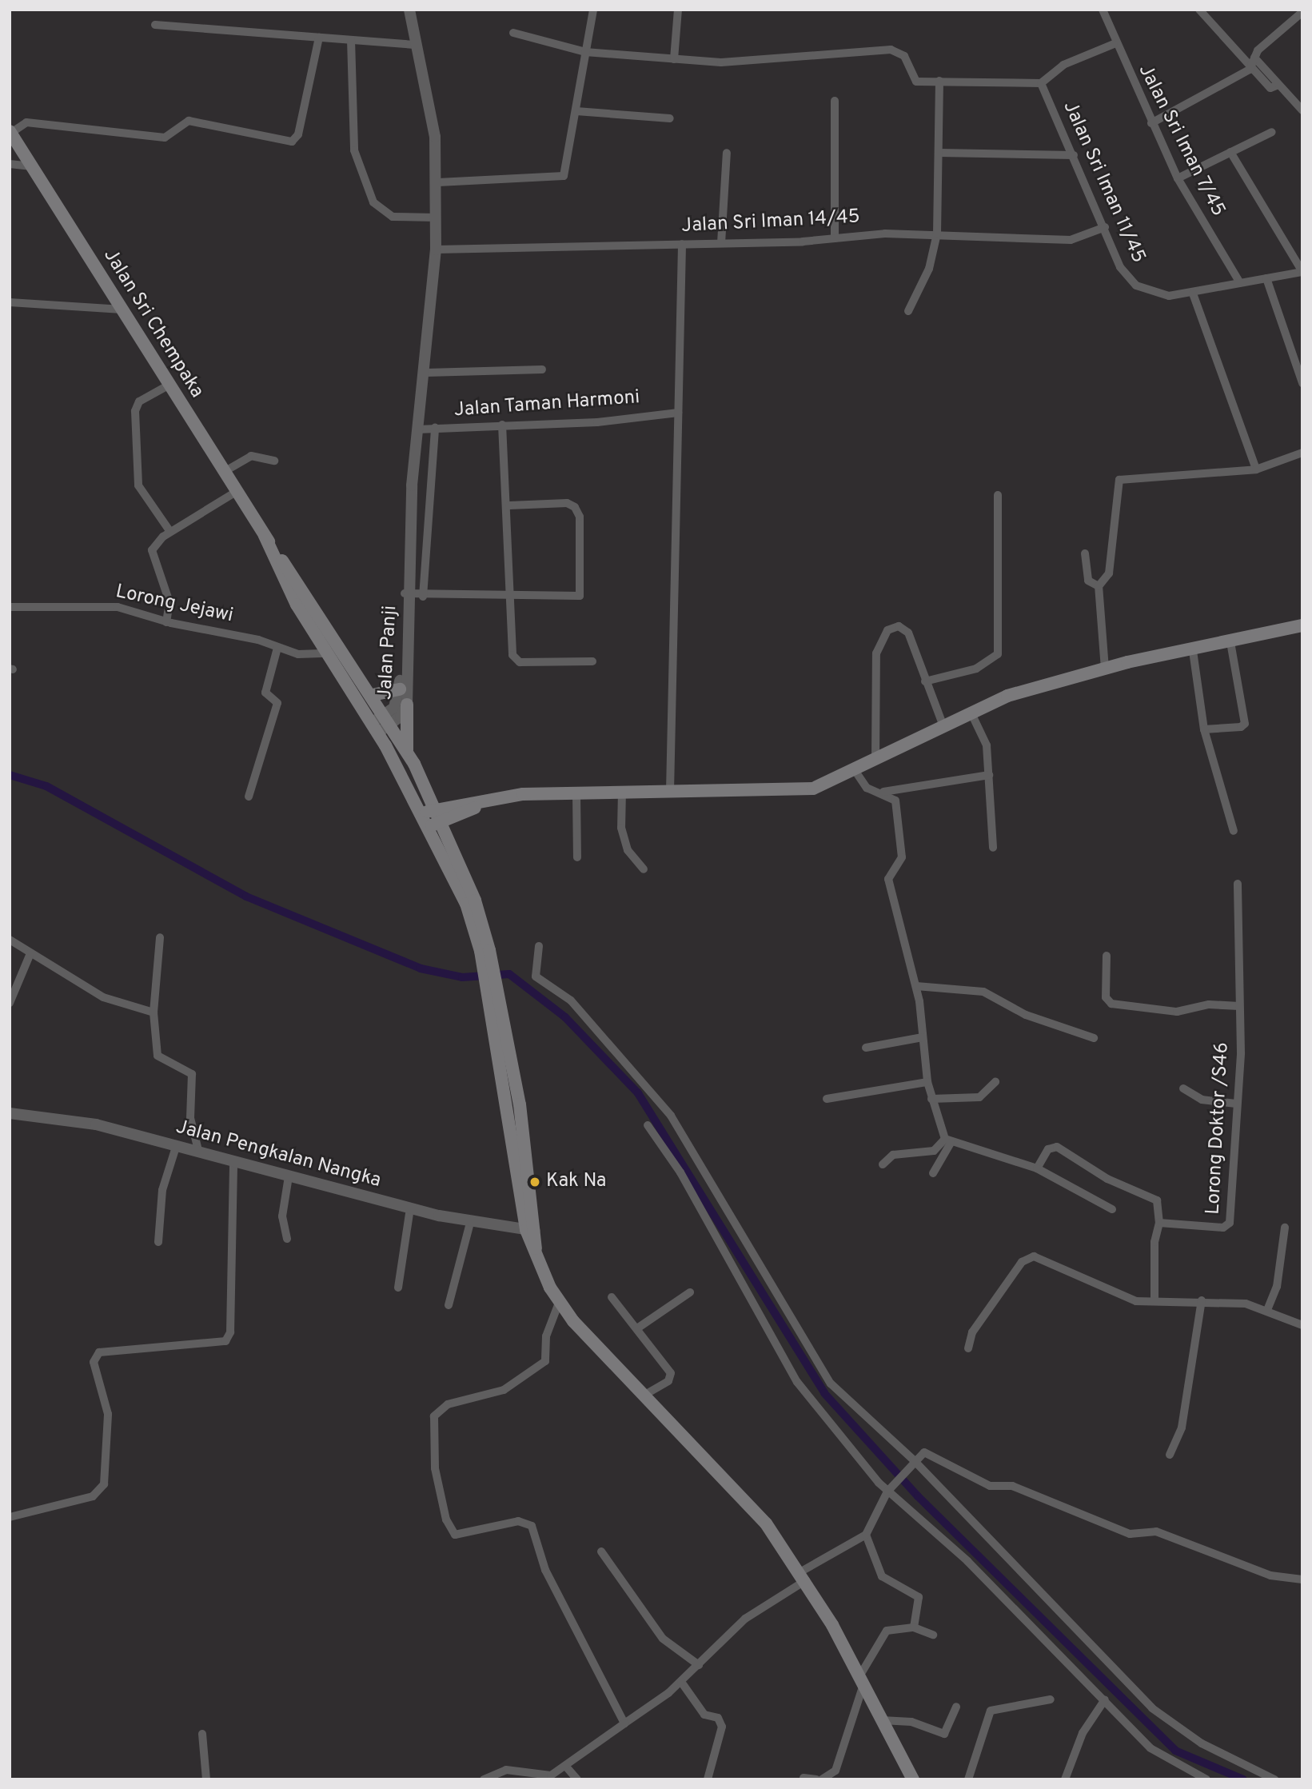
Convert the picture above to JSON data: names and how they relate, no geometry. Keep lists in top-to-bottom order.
{
  "streets": {
    "main road": ["Jalan Sri Chempaka"],
    "street": [
      "Jalan Sri Iman 7/45",
      "Jalan Sri Iman 11/45",
      "Jalan Sri Iman 14/45",
      "Jalan Taman Harmoni",
      "Lorong Jejawi",
      "Jalan Panji",
      "Lorong Doktor /S46",
      "Jalan Pengkalan Nangka"
    ]
  },
  "crossings": [
    ["Jalan Sri Iman 7/45", "Jalan Sri Iman 11/45"],
    ["Jalan Sri Iman 11/45", "Jalan Sri Iman 14/45"]
  ],
  "places": ["Kak Na"]
}
